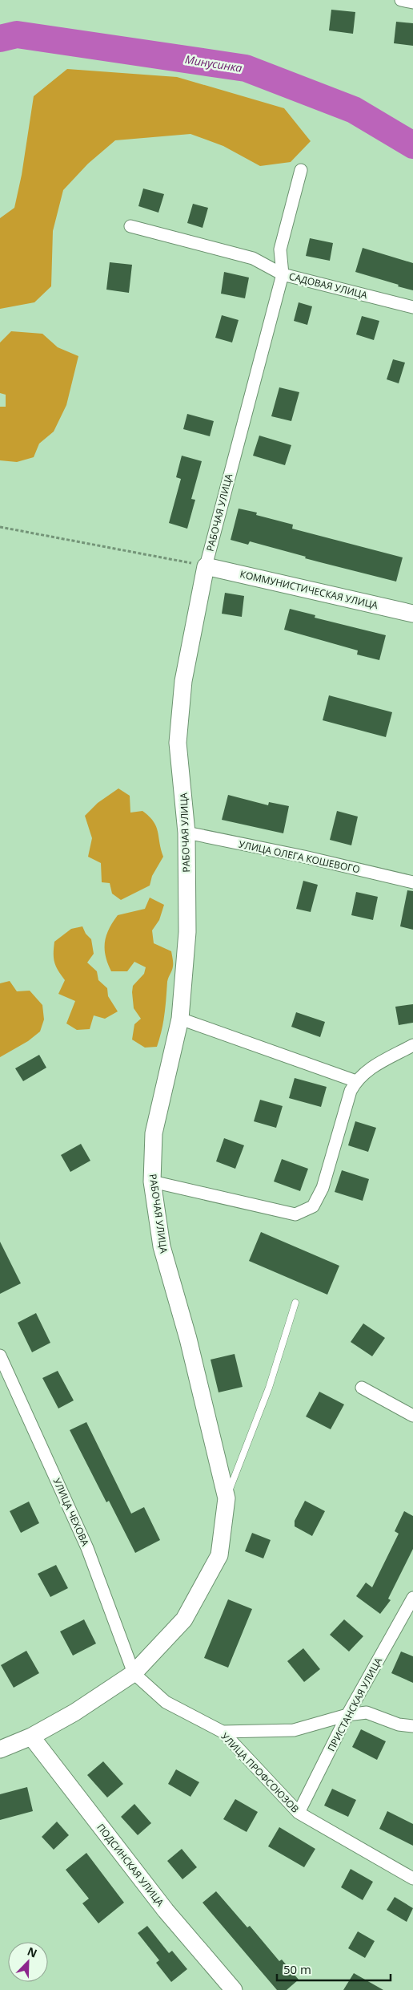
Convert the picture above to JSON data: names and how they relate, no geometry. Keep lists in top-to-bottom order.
{
  "streets": {
    "street": [
      "САДОВАЯ УЛИЦА",
      "РАБОЧАЯ УЛИЦА",
      "КОММУНИСТИЧЕСКАЯ УЛИЦА",
      "УЛИЦА ОЛЕГА КОШЕВОГО",
      "УЛИЦА ЧЕХОВА",
      "ПРИСТАНСКАЯ УЛИЦА",
      "УЛИЦА ПРОФСОЮЗОВ",
      "ПОДСИНСКАЯ УЛИЦА"
    ]
  },
  "crossings": [
    ["САДОВАЯ УЛИЦА", "РАБОЧАЯ УЛИЦА"],
    ["РАБОЧАЯ УЛИЦА", "КОММУНИСТИЧЕСКАЯ УЛИЦА"],
    ["РАБОЧАЯ УЛИЦА", "УЛИЦА ОЛЕГА КОШЕВОГО"],
    ["УЛИЦА ЧЕХОВА", "УЛИЦА ПРОФСОЮЗОВ"],
    ["ПРИСТАНСКАЯ УЛИЦА", "УЛИЦА ПРОФСОЮЗОВ"]
  ],
  "water": ["Минусинка"],
  "scale_bar": "50 m",
  "north": "top right"
}
